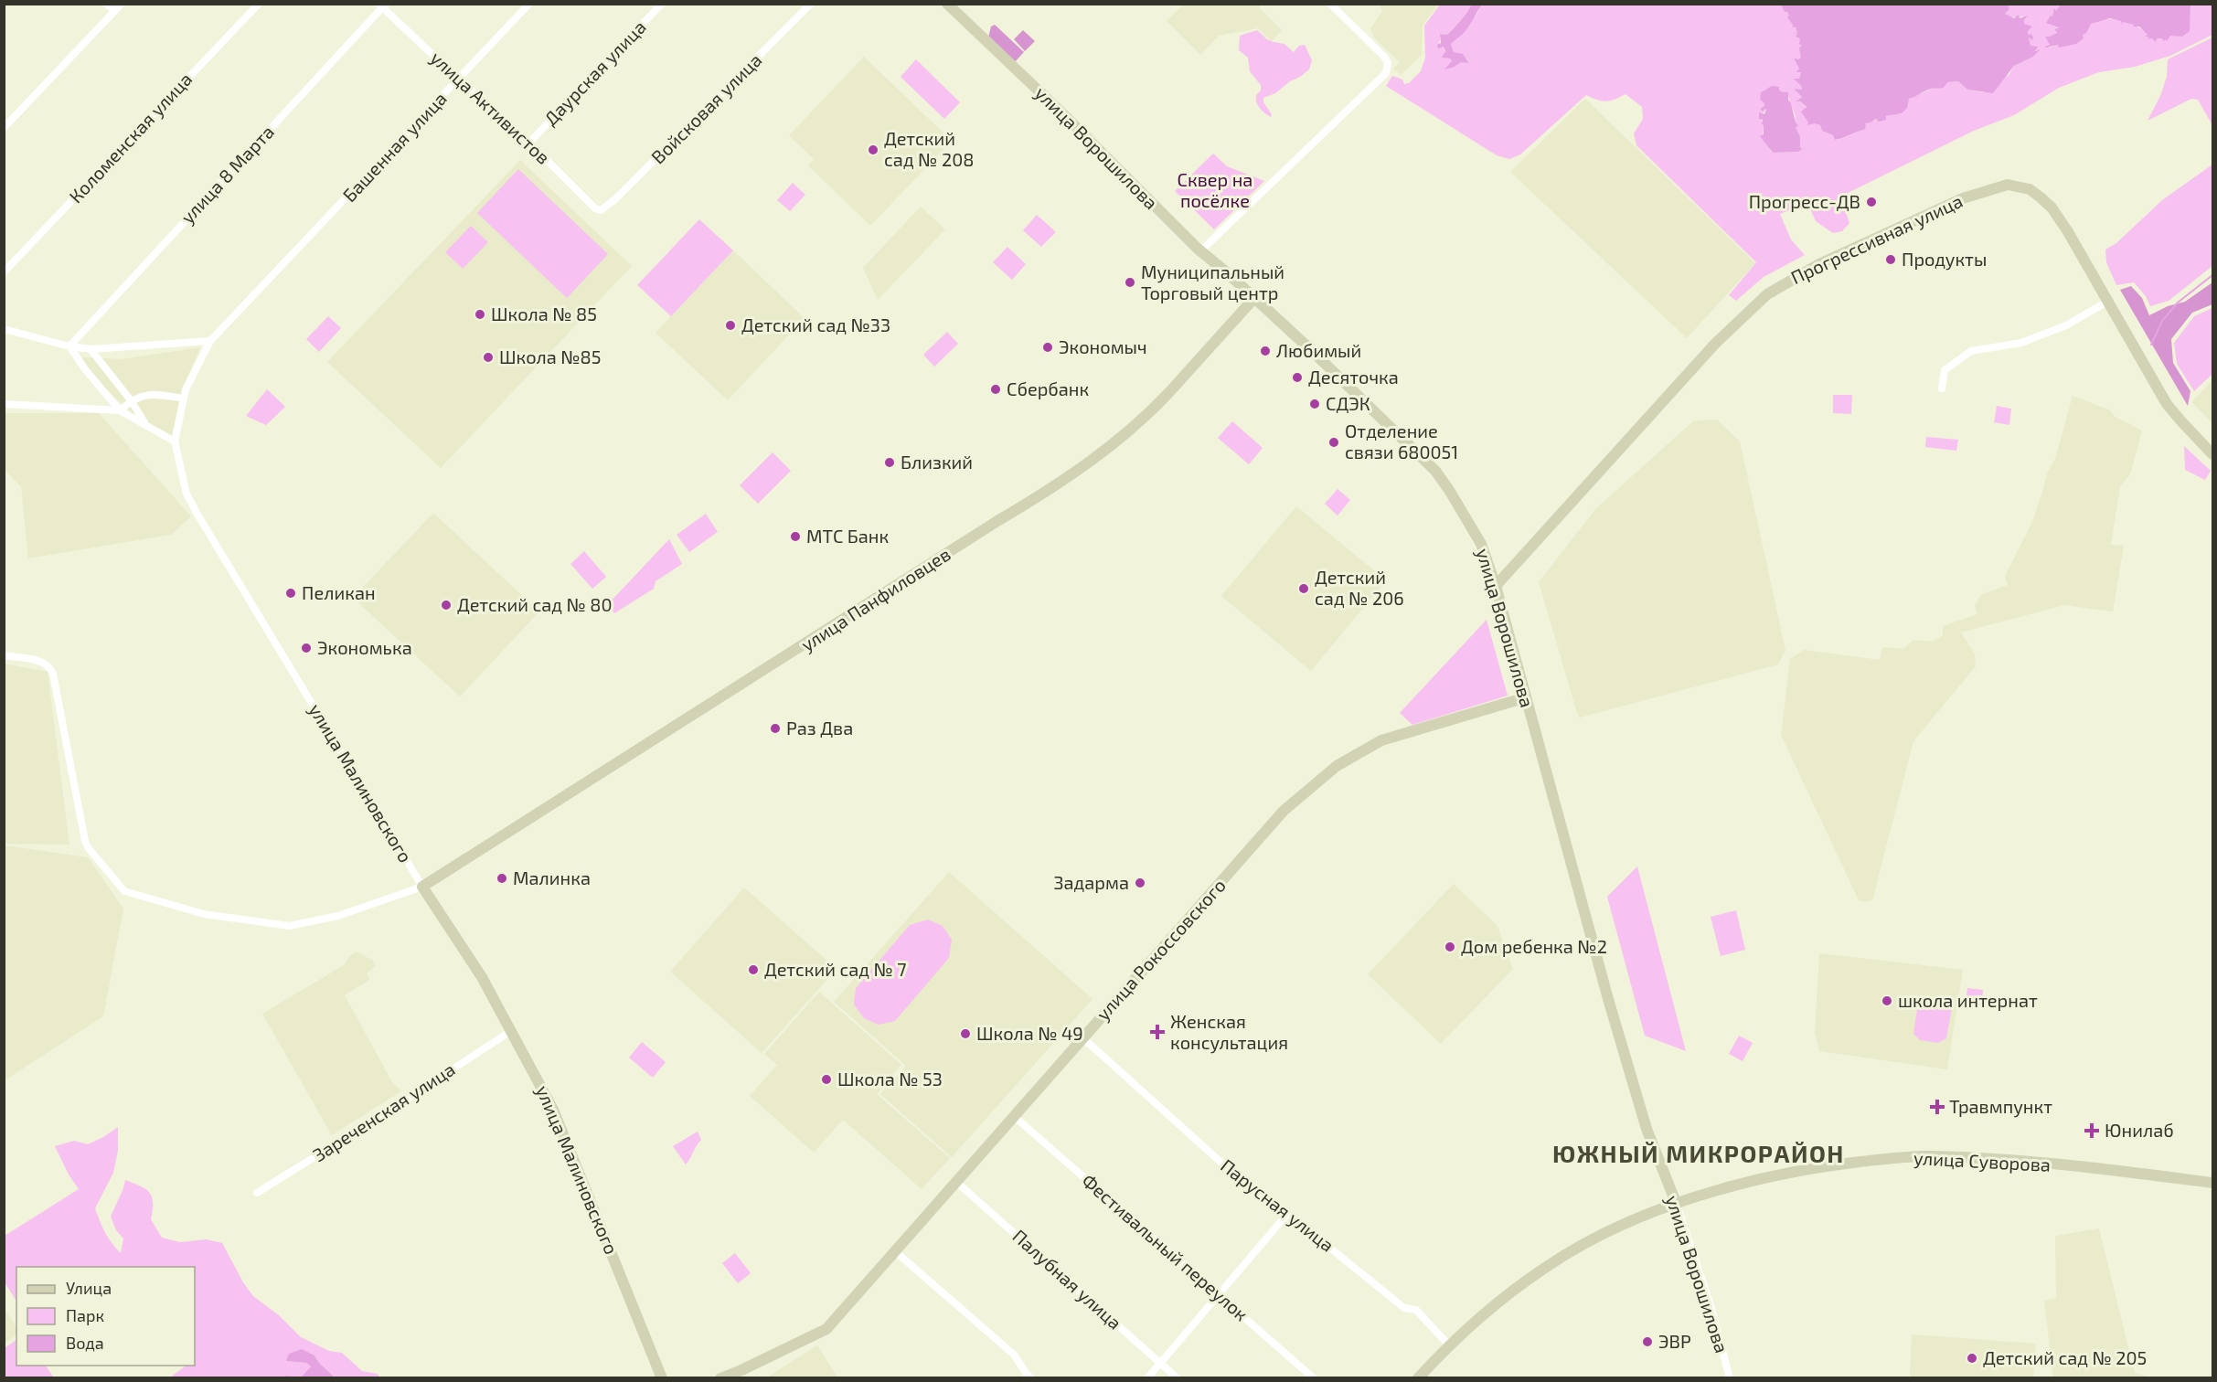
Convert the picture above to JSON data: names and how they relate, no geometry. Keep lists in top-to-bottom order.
{
  "streets": {
    "street": [
      "Даурская улица",
      "улица Активистов",
      "Войсковая улица",
      "Коломенская улица",
      "Башенная улица",
      "улица Ворошилова",
      "улица 8 Марта",
      "Прогрессивная улица",
      "улица Панфиловцев",
      "улица Малиновского",
      "улица Рокоссовского",
      "Зареченская улица",
      "улица Суворова",
      "Парусная улица",
      "Фестивальный переулок",
      "Палубная улица"
    ]
  },
  "crossings": [
    ["Даурская улица", "улица Активистов"],
    ["улица Активистов", "Войсковая улица"],
    ["улица Активистов", "Башенная улица"],
    ["улица Активистов", "улица 8 Марта"],
    ["Башенная улица", "улица Малиновского"],
    ["улица Ворошилова", "Прогрессивная улица"],
    ["улица Ворошилова", "улица Панфиловцев"],
    ["улица Ворошилова", "улица Рокоссовского"],
    ["улица Ворошилова", "улица Суворова"],
    ["улица Панфиловцев", "улица Малиновского"],
    ["улица Малиновского", "Зареченская улица"],
    ["улица Рокоссовского", "Парусная улица"],
    ["улица Рокоссовского", "Фестивальный переулок"],
    ["улица Рокоссовского", "Палубная улица"],
    ["улица Суворова", "Парусная улица"]
  ],
  "districts": ["ЮЖНЫЙ МИКРОРАЙОН"],
  "parks": ["Сквер на посёлке"],
  "places": {
    "other": [
      "Детский сад № 208",
      "Прогресс-ДВ",
      "Продукты",
      "Муниципальный Торговый центр",
      "Школа № 85",
      "Детский сад №33",
      "Экономыч",
      "Любимый",
      "Школа №85",
      "Десяточка",
      "Сбербанк",
      "СДЭК",
      "Отделение связи 680051",
      "Близкий",
      "МТС Банк",
      "Детский сад № 206",
      "Пеликан",
      "Детский сад № 80",
      "Экономька",
      "Раз Два",
      "Малинка",
      "Задарма",
      "Дом ребенка №2",
      "Детский сад № 7",
      "школа интернат",
      "Школа № 49",
      "Школа № 53",
      "ЭВР",
      "Детский сад № 205"
    ],
    "health": ["Женская консультация", "Травмпункт", "Юнилаб"]
  },
  "legend": ["Улица", "Парк", "Вода"]
}
